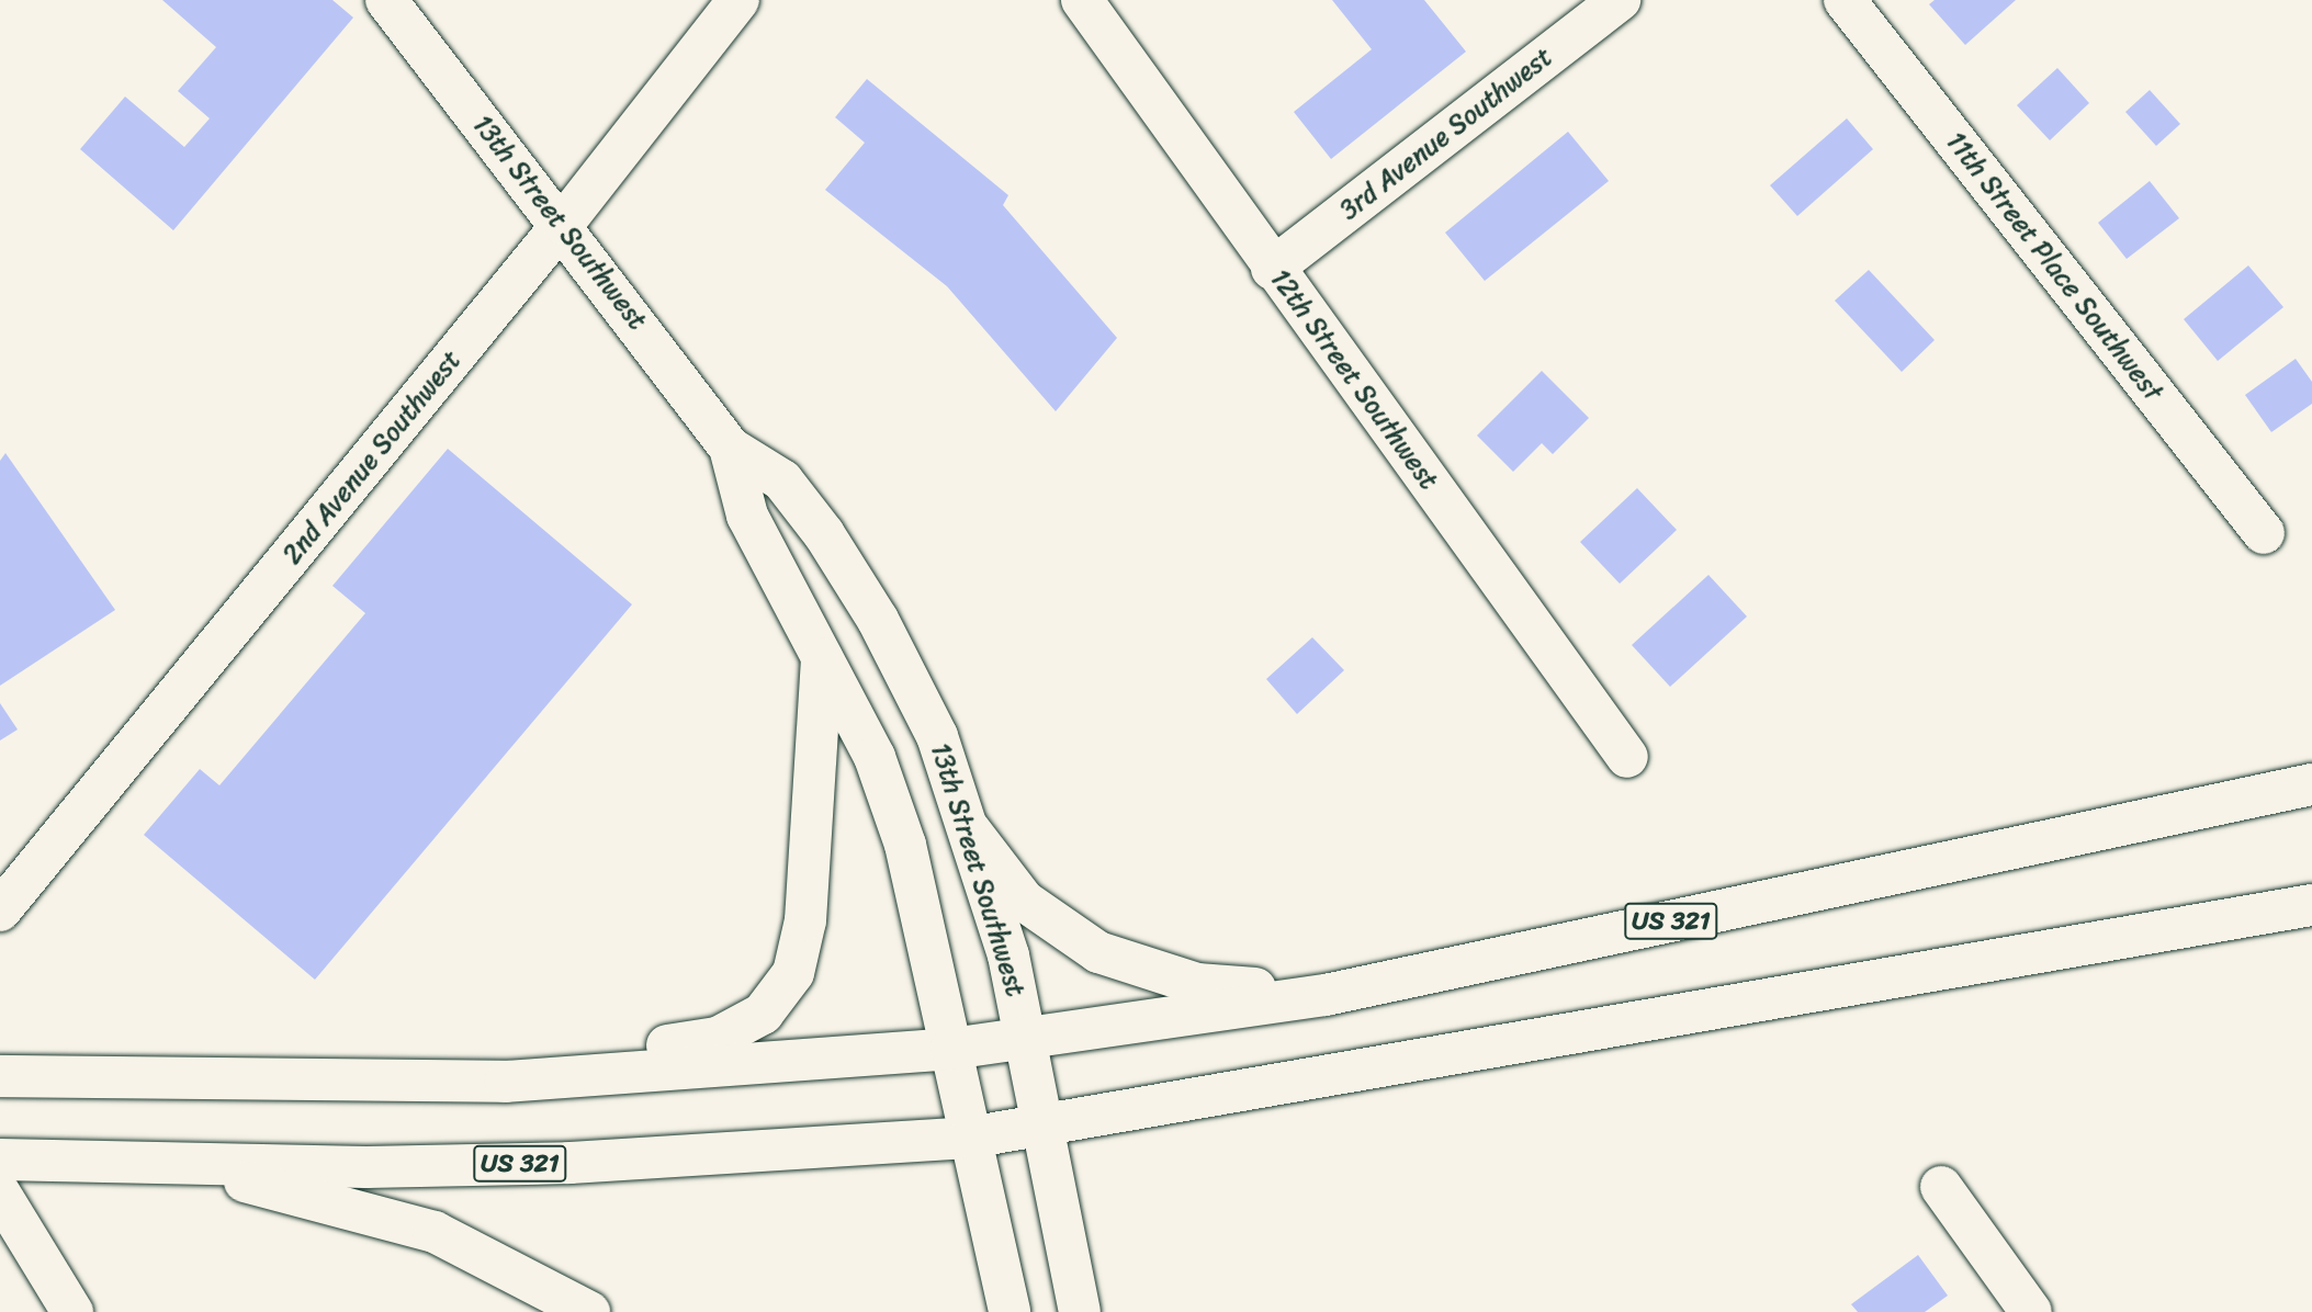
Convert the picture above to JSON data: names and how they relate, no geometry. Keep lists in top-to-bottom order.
{
  "streets": {
    "main road": [
      "3rd Avenue Southwest",
      "13th Street Southwest",
      "11th Street Place Southwest",
      "12th Street Southwest",
      "2nd Avenue Southwest",
      "US 321"
    ]
  },
  "crossings": [
    ["3rd Avenue Southwest", "12th Street Southwest"],
    ["13th Street Southwest", "2nd Avenue Southwest"],
    ["13th Street Southwest", "US 321"]
  ]
}
